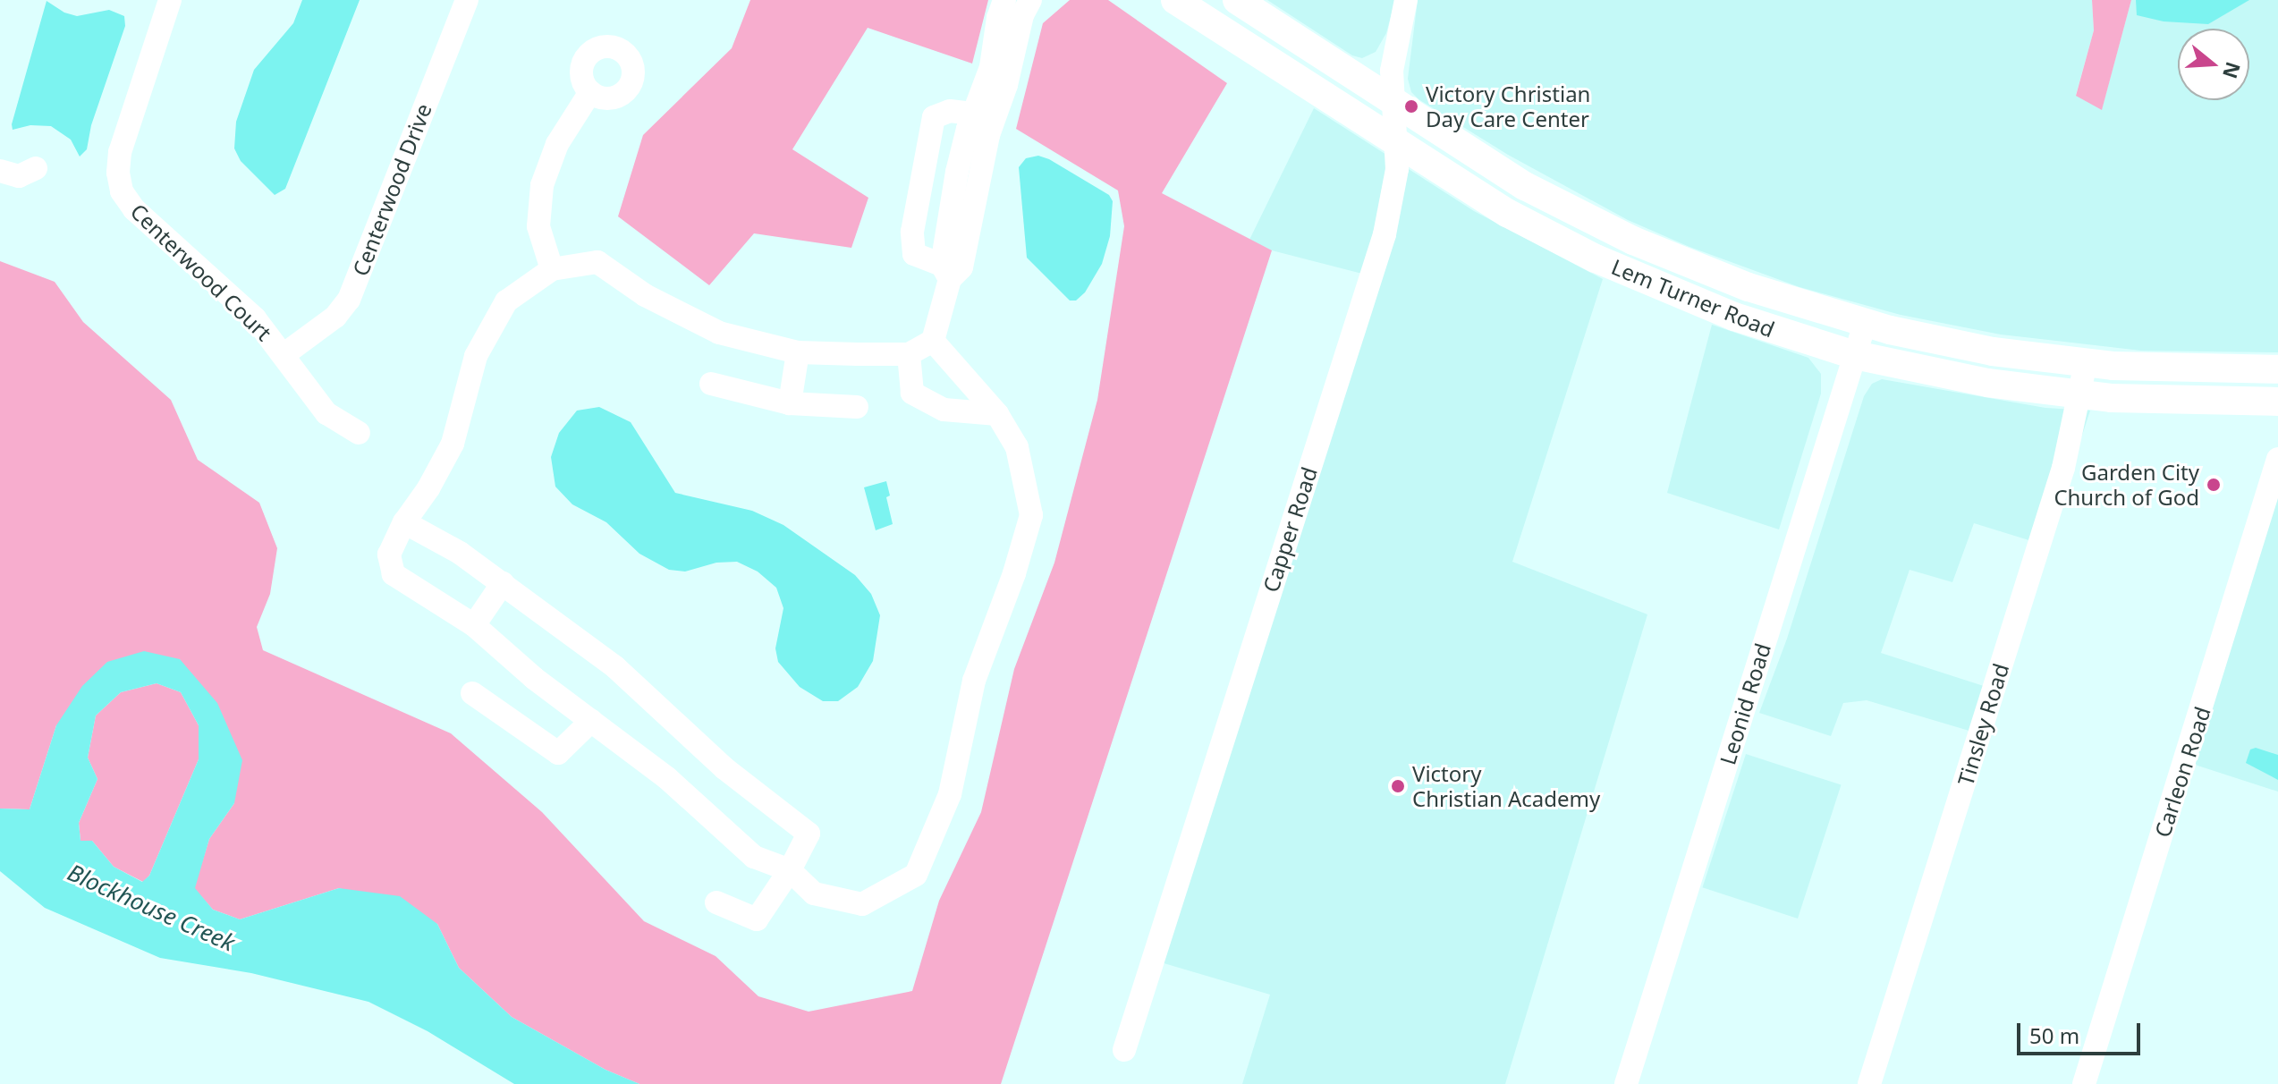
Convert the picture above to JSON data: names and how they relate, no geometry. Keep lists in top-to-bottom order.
{
  "streets": {
    "main road": ["Lem Turner Road"],
    "street": [
      "Centerwood Drive",
      "Centerwood Court",
      "Capper Road",
      "Leonid Road",
      "Tinsley Road",
      "Carleon Road"
    ]
  },
  "crossings": [
    ["Centerwood Drive", "Centerwood Court"],
    ["Lem Turner Road", "Capper Road"],
    ["Lem Turner Road", "Leonid Road"],
    ["Lem Turner Road", "Tinsley Road"]
  ],
  "water": ["Blockhouse Creek"],
  "places": ["Victory Christian Day Care Center", "Garden City Church of God", "Victory Christian Academy"],
  "scale_bar": "50 m",
  "north": "right"
}
